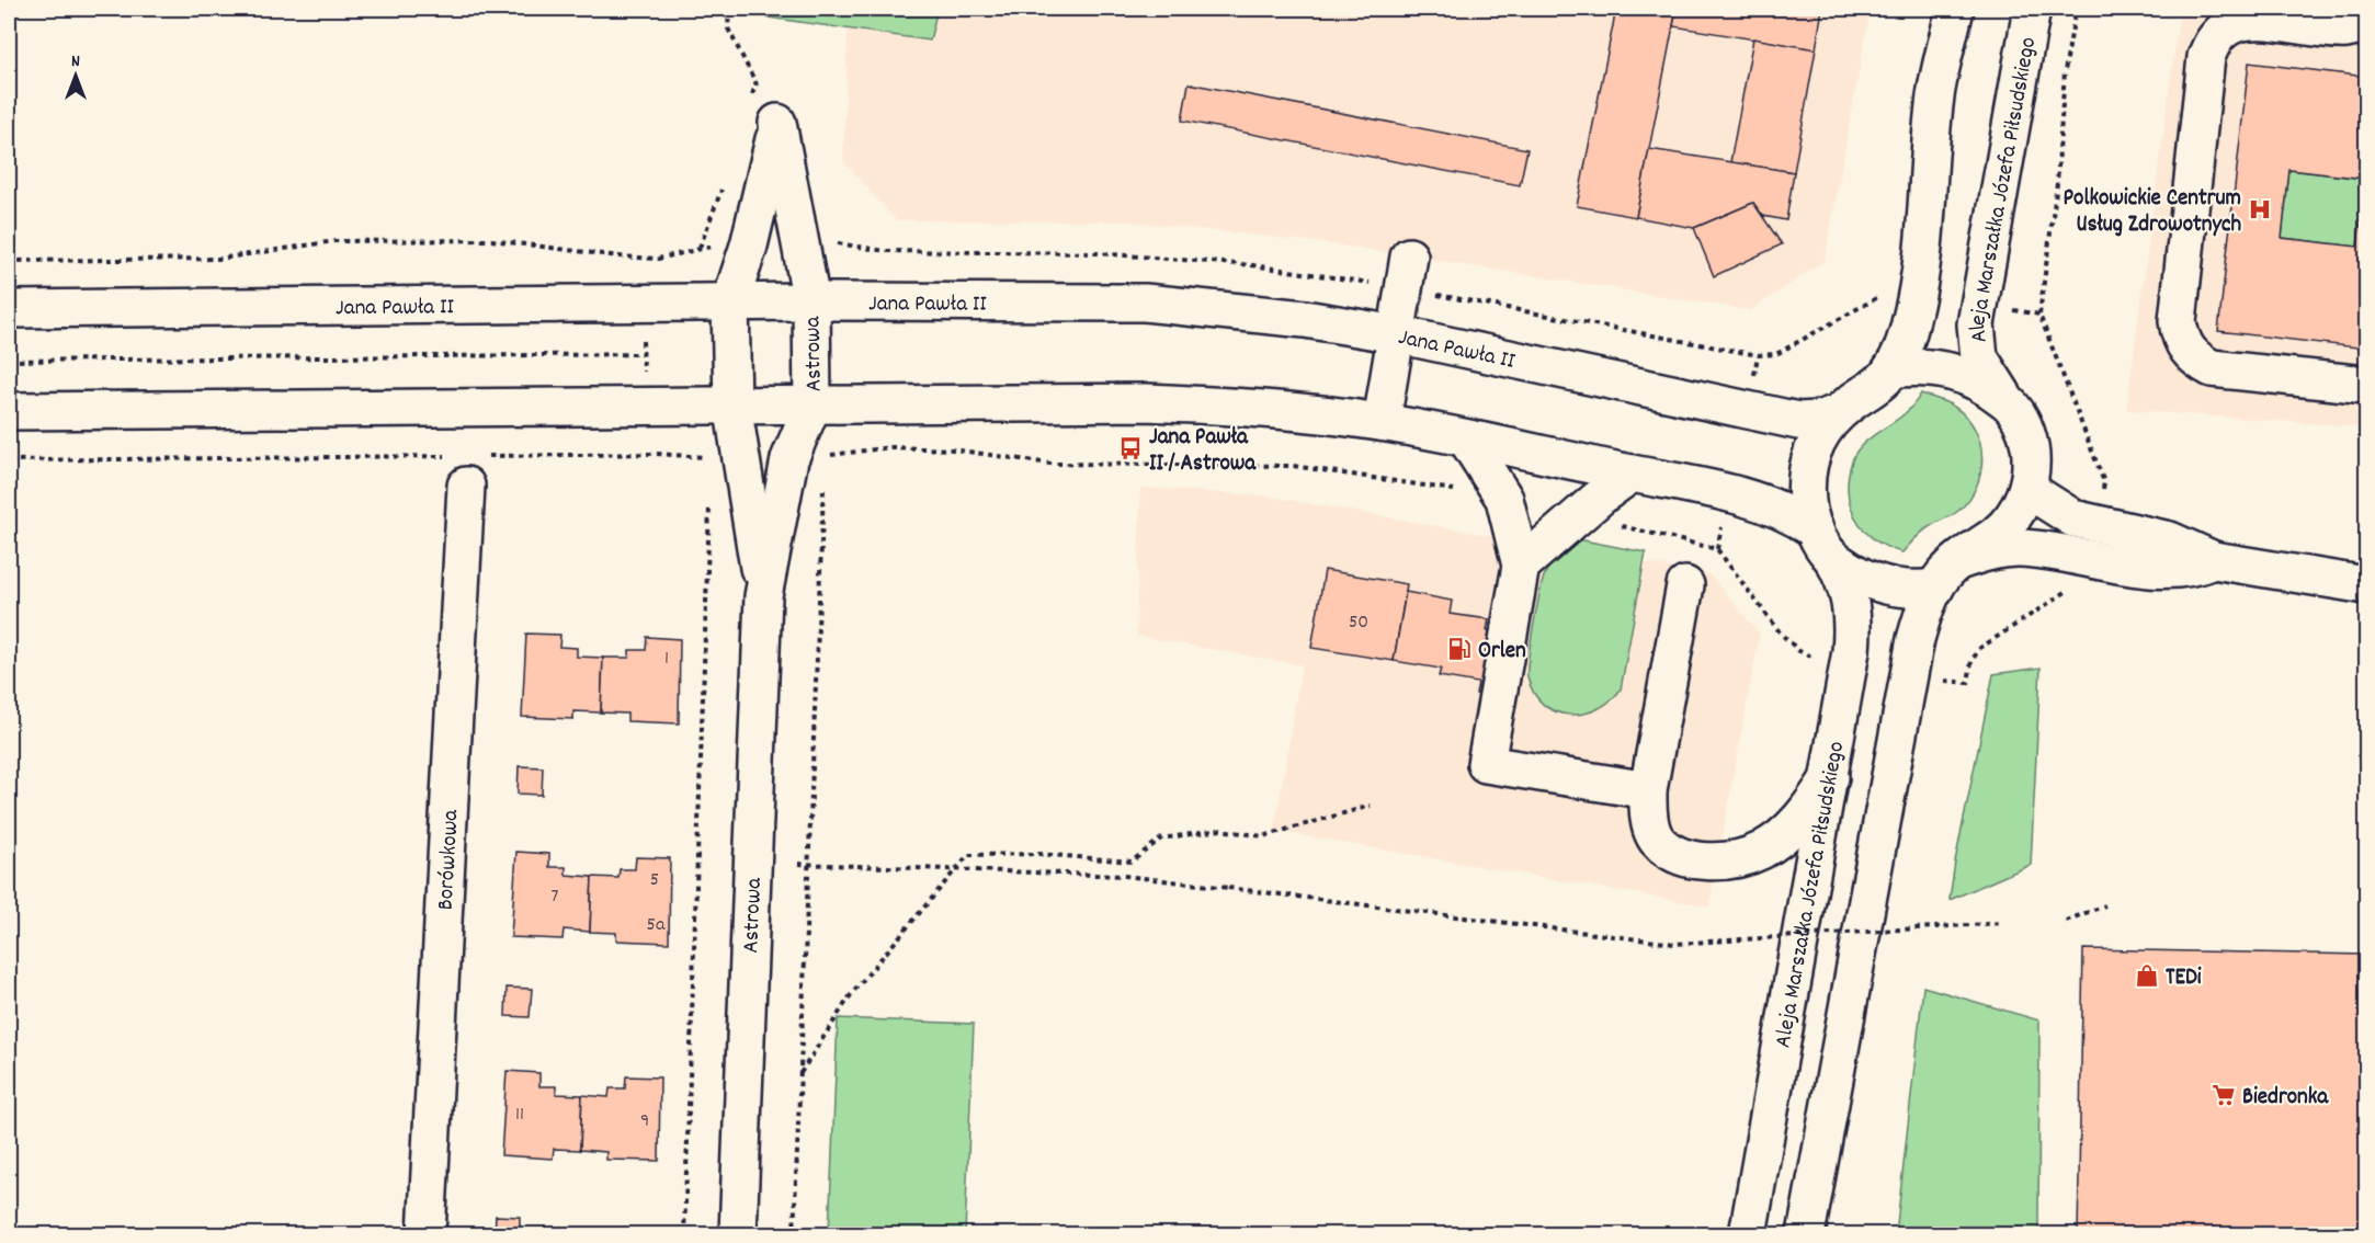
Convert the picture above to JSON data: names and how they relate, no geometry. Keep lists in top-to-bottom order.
{
  "streets": {
    "street": [
      "Aleja Marszałka Józefa Piłsudskiego",
      "Jana Pawła II",
      "Astrowa",
      "Borówkowa"
    ]
  },
  "crossings": [
    ["Aleja Marszałka Józefa Piłsudskiego", "Jana Pawła II"],
    ["Jana Pawła II", "Astrowa"]
  ],
  "places": {
    "hospital": ["Polkowickie Centrum Usług Zdrowotnych"],
    "bus stop": ["Jana Pawła II / Astrowa"],
    "fuel station": ["Orlen"],
    "shop": ["TEDi"],
    "supermarket": ["Biedronka"]
  },
  "house_numbers": [
    "50",
    "1",
    "5",
    "7",
    "5a",
    "11",
    "9"
  ],
  "north": "top"
}
